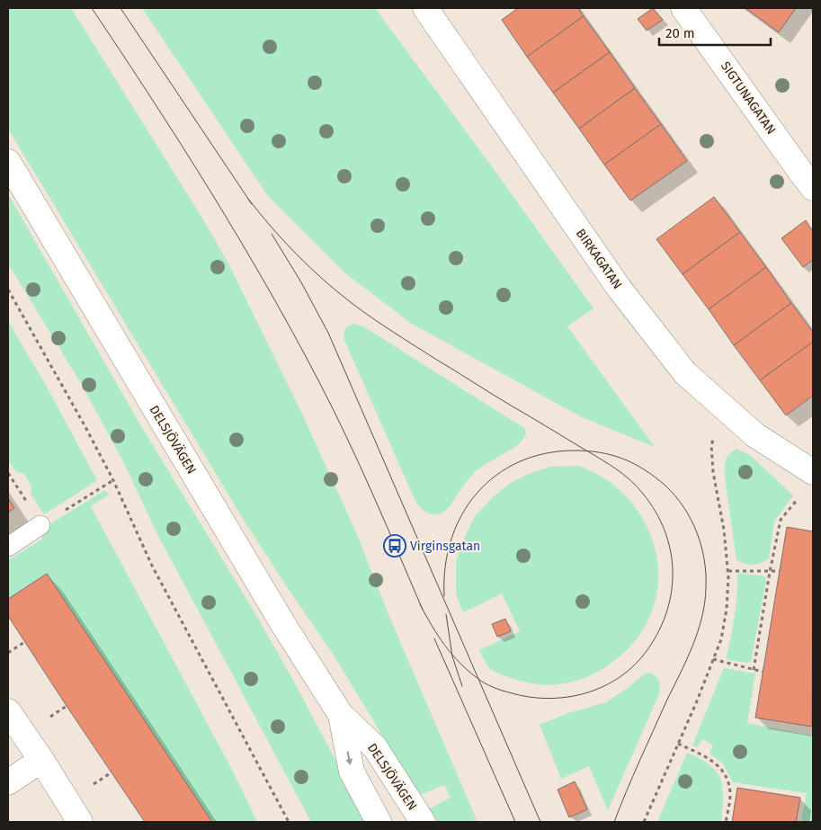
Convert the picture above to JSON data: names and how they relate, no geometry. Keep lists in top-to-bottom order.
{
  "streets": {
    "street": ["SIGTUNAGATAN", "BIRKAGATAN", "DELSJÖVÄGEN"]
  },
  "places": {
    "bus stop": ["Virginsgatan"]
  },
  "scale_bar": "20 m"
}
